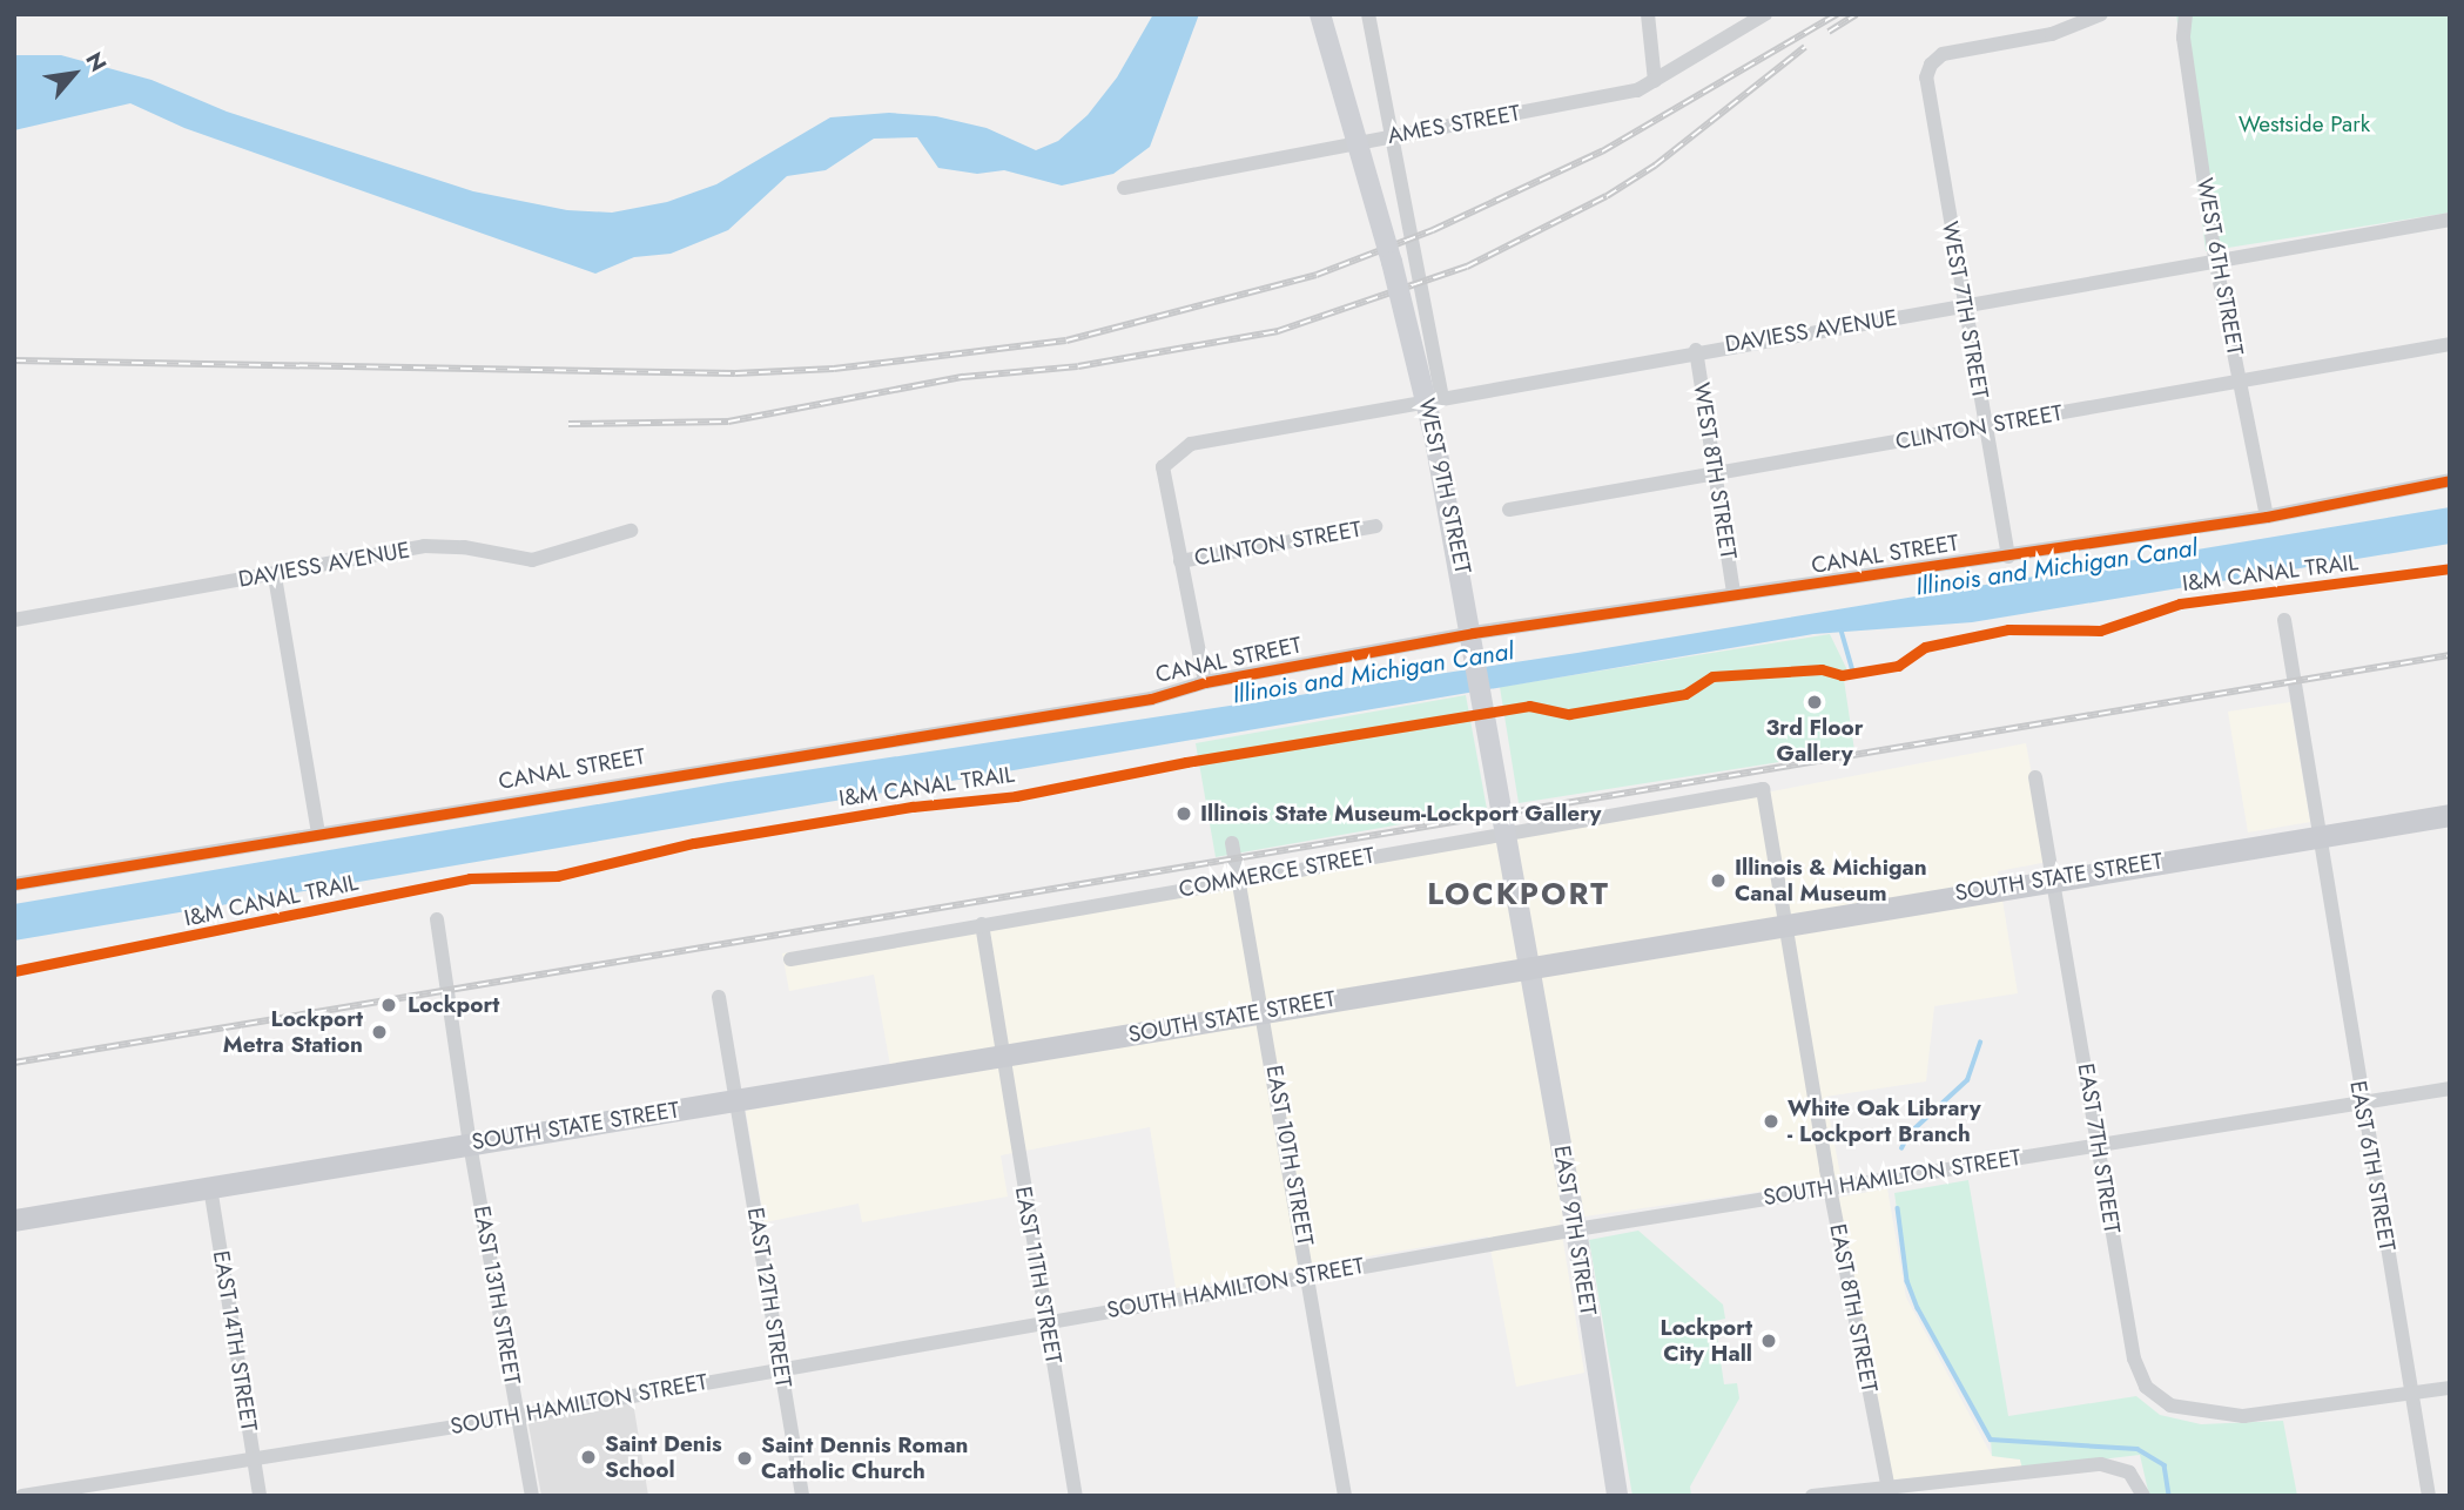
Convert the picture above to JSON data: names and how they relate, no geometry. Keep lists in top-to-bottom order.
{
  "streets": {
    "main road": ["WEST 9TH STREET", "SOUTH STATE STREET", "EAST 9TH STREET"],
    "street": [
      "AMES STREET",
      "WEST 6TH STREET",
      "WEST 7TH STREET",
      "DAVIESS AVENUE",
      "CLINTON STREET",
      "WEST 8TH STREET",
      "CANAL STREET",
      "COMMERCE STREET",
      "EAST 7TH STREET",
      "EAST 10TH STREET",
      "EAST 6TH STREET",
      "SOUTH HAMILTON STREET",
      "EAST 11TH STREET",
      "EAST 13TH STREET",
      "EAST 12TH STREET",
      "EAST 8TH STREET",
      "EAST 14TH STREET"
    ],
    "cycle path": ["I&M CANAL TRAIL"]
  },
  "crossings": [
    ["AMES STREET", "WEST 9TH STREET"],
    ["WEST 6TH STREET", "DAVIESS AVENUE"],
    ["WEST 6TH STREET", "CLINTON STREET"],
    ["WEST 6TH STREET", "CANAL STREET"],
    ["WEST 7TH STREET", "DAVIESS AVENUE"],
    ["WEST 7TH STREET", "CLINTON STREET"],
    ["WEST 7TH STREET", "CANAL STREET"],
    ["DAVIESS AVENUE", "CLINTON STREET"],
    ["DAVIESS AVENUE", "WEST 8TH STREET"],
    ["DAVIESS AVENUE", "WEST 9TH STREET"],
    ["CLINTON STREET", "WEST 8TH STREET"],
    ["WEST 8TH STREET", "CANAL STREET"],
    ["WEST 9TH STREET", "CANAL STREET"],
    ["WEST 9TH STREET", "COMMERCE STREET"],
    ["WEST 9TH STREET", "SOUTH STATE STREET"],
    ["WEST 9TH STREET", "EAST 9TH STREET"],
    ["COMMERCE STREET", "SOUTH STATE STREET"],
    ["COMMERCE STREET", "EAST 10TH STREET"],
    ["COMMERCE STREET", "EAST 11TH STREET"],
    ["COMMERCE STREET", "EAST 8TH STREET"],
    ["SOUTH STATE STREET", "EAST 7TH STREET"],
    ["SOUTH STATE STREET", "EAST 10TH STREET"],
    ["SOUTH STATE STREET", "EAST 6TH STREET"],
    ["SOUTH STATE STREET", "EAST 9TH STREET"],
    ["SOUTH STATE STREET", "EAST 11TH STREET"],
    ["SOUTH STATE STREET", "EAST 13TH STREET"],
    ["SOUTH STATE STREET", "EAST 12TH STREET"],
    ["SOUTH STATE STREET", "EAST 8TH STREET"],
    ["SOUTH STATE STREET", "EAST 14TH STREET"],
    ["EAST 7TH STREET", "EAST 6TH STREET"],
    ["EAST 7TH STREET", "SOUTH HAMILTON STREET"],
    ["EAST 10TH STREET", "SOUTH HAMILTON STREET"],
    ["EAST 6TH STREET", "SOUTH HAMILTON STREET"],
    ["SOUTH HAMILTON STREET", "EAST 9TH STREET"],
    ["SOUTH HAMILTON STREET", "EAST 11TH STREET"],
    ["SOUTH HAMILTON STREET", "EAST 13TH STREET"],
    ["SOUTH HAMILTON STREET", "EAST 12TH STREET"],
    ["SOUTH HAMILTON STREET", "EAST 8TH STREET"],
    ["SOUTH HAMILTON STREET", "EAST 14TH STREET"]
  ],
  "districts": ["LOCKPORT"],
  "water": ["Illinois and Michigan Canal"],
  "parks": ["Westside Park"],
  "places": [
    "3rd Floor Gallery",
    "Illinois State Museum-Lockport Gallery",
    "Illinois & Michigan Canal Museum",
    "Lockport",
    "Lockport Metra Station",
    "White Oak Library - Lockport Branch",
    "Lockport City Hall",
    "Saint Denis School",
    "Saint Dennis Roman Catholic Church"
  ],
  "north": "top right"
}
